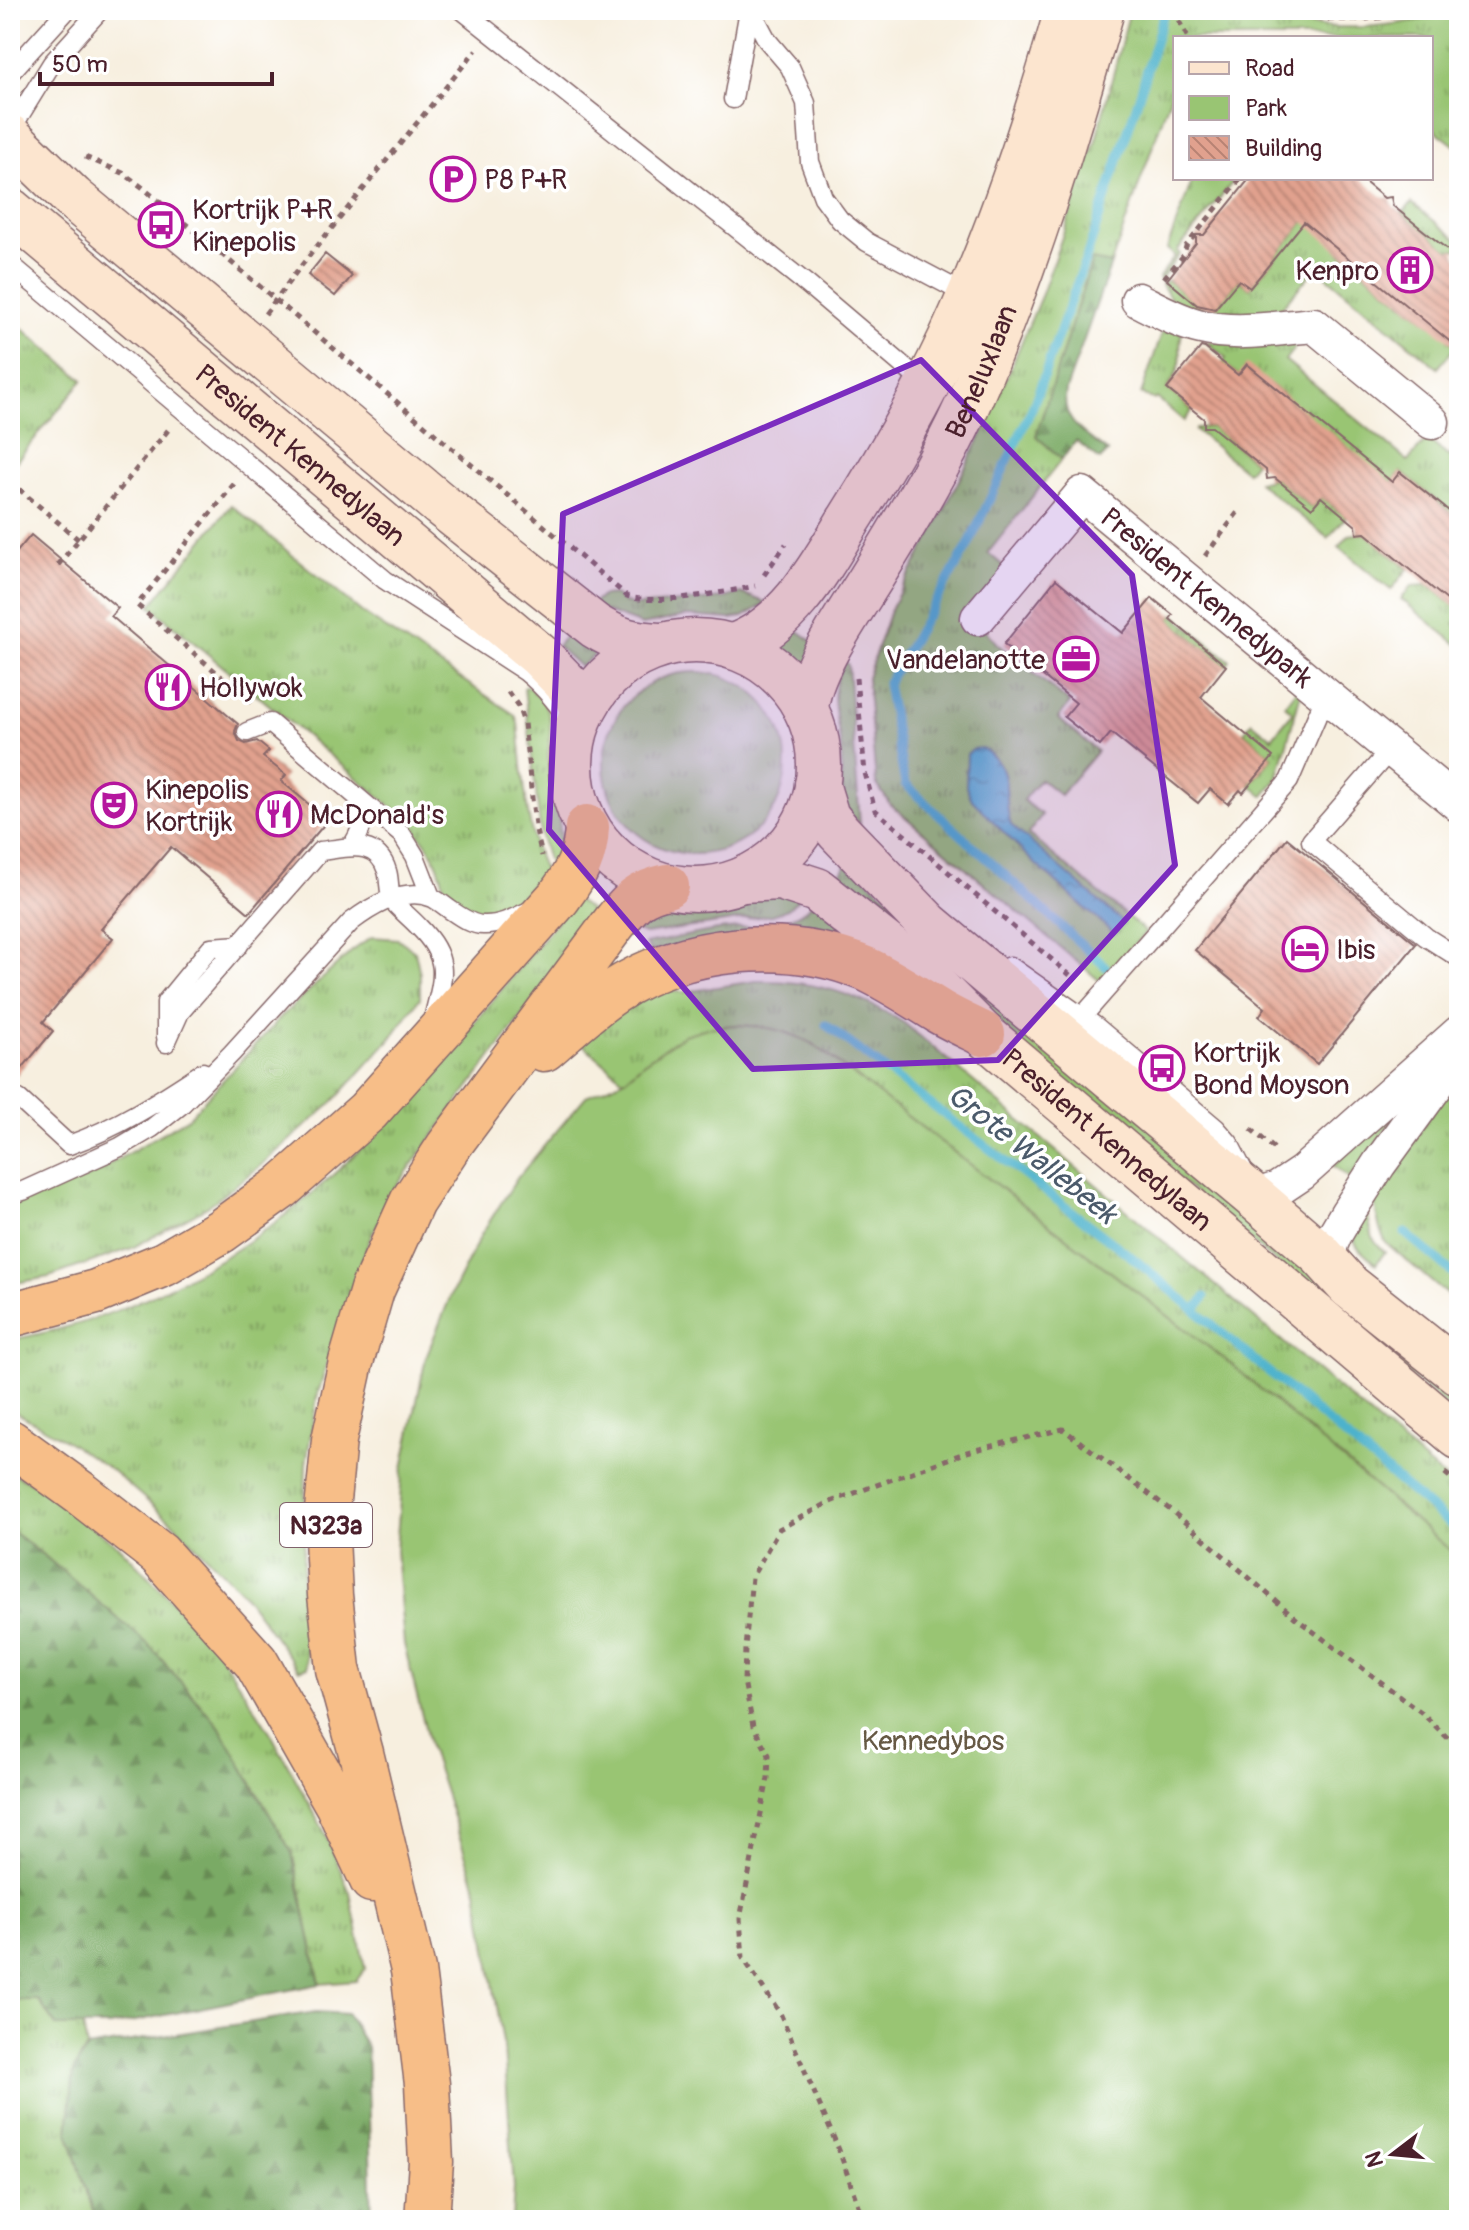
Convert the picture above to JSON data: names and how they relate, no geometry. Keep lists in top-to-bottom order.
{
  "streets": {
    "highway": ["N323a"],
    "main road": ["Beneluxlaan", "President Kennedylaan"],
    "street": ["President Kennedypark"]
  },
  "crossings": [
    ["Beneluxlaan", "President Kennedylaan"],
    ["Beneluxlaan", "N323a"],
    ["President Kennedylaan", "N323a"]
  ],
  "water": ["Grote Wallebeek"],
  "parks": ["Kennedybos"],
  "places": {
    "parking": ["P8 P+R"],
    "bus stop": ["Kortrijk P+R Kinepolis", "Kortrijk Bond Moyson"],
    "building": ["Kenpro"],
    "office": ["Vandelanotte"],
    "restaurant": ["Hollywok", "McDonald's"],
    "theatre": ["Kinepolis Kortrijk"],
    "hotel": ["Ibis"]
  },
  "legend": ["Road", "Park", "Building"],
  "scale_bar": "50 m",
  "north": "left"
}
